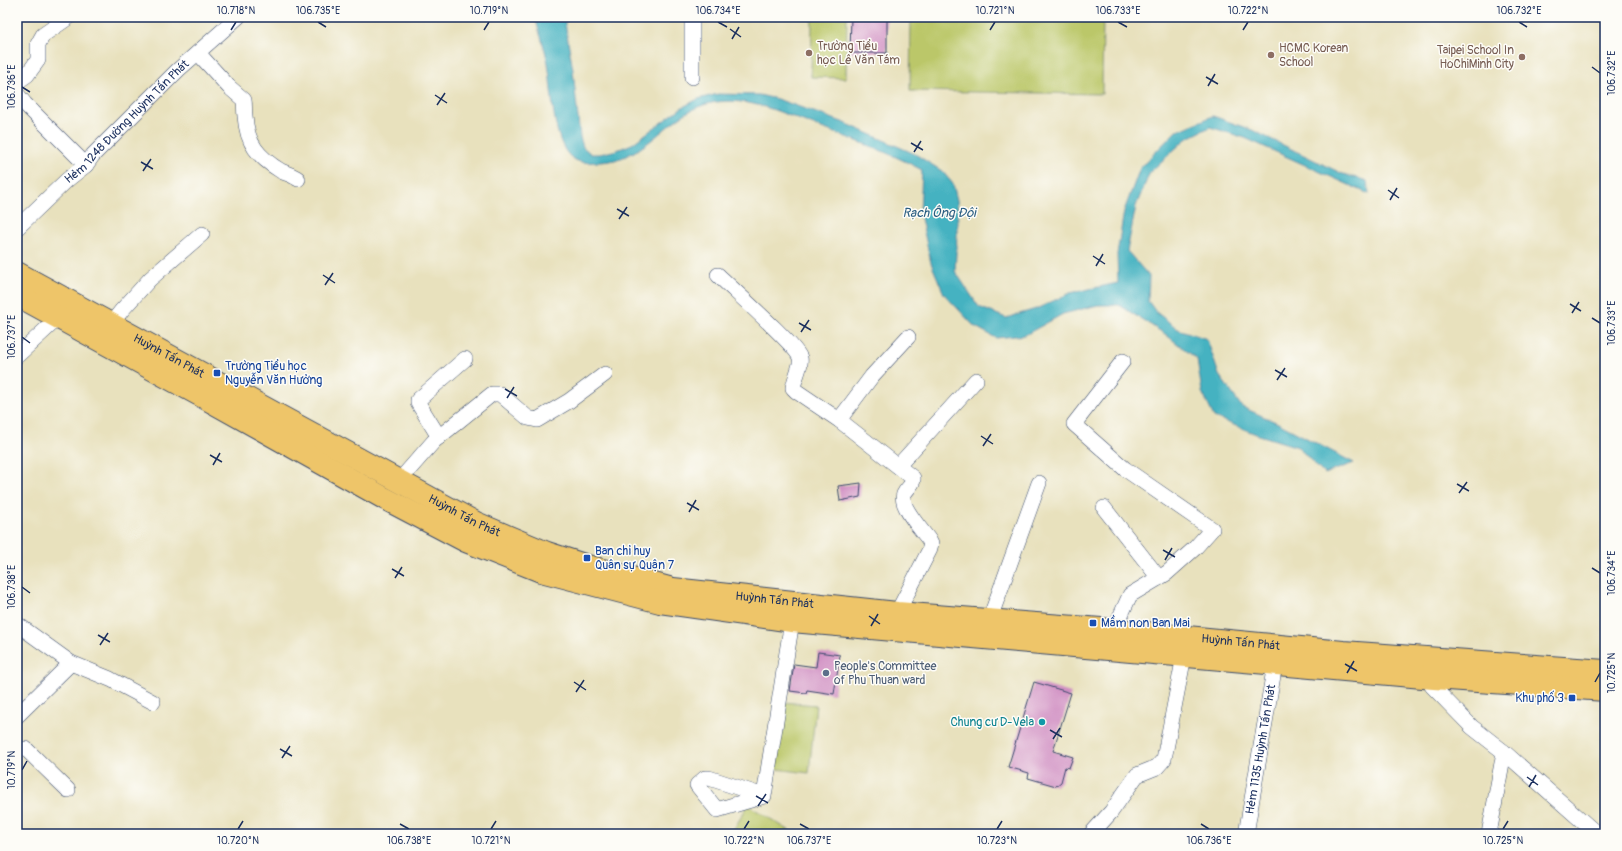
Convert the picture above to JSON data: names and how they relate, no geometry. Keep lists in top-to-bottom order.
{
  "streets": {
    "main road": ["Huỳnh Tấn Phát"],
    "street": ["Hẻm 1248 Đường Huỳnh Tấn Phát", "Hẻm 1135 Huỳnh Tấn Phát"]
  },
  "crossings": [
    ["Huỳnh Tấn Phát", "Hẻm 1135 Huỳnh Tấn Phát"]
  ],
  "water": ["Rạch Ông Đội"],
  "places": {
    "other": [
      "Trường Tiểu học Lê Văn Tám",
      "HCMC Korean School",
      "Taipei School In HoChiMinh City",
      "People's Committee of Phu Thuan ward",
      "Chung cư D-Vela"
    ],
    "transit": [
      "Trường Tiểu học Nguyễn Văn Hưởng",
      "Ban chỉ huy Quân sự Quận 7",
      "Mầm non Ban Mai",
      "Khu phố 3"
    ]
  },
  "coordinates": [
    "10.718°N",
    "106.735°E",
    "10.719°N",
    "106.734°E",
    "10.721°N",
    "106.733°E",
    "10.722°N",
    "106.732°E",
    "106.736°E",
    "106.737°E",
    "106.738°E",
    "10.725°N",
    "10.720°N",
    "10.723°N"
  ]
}
